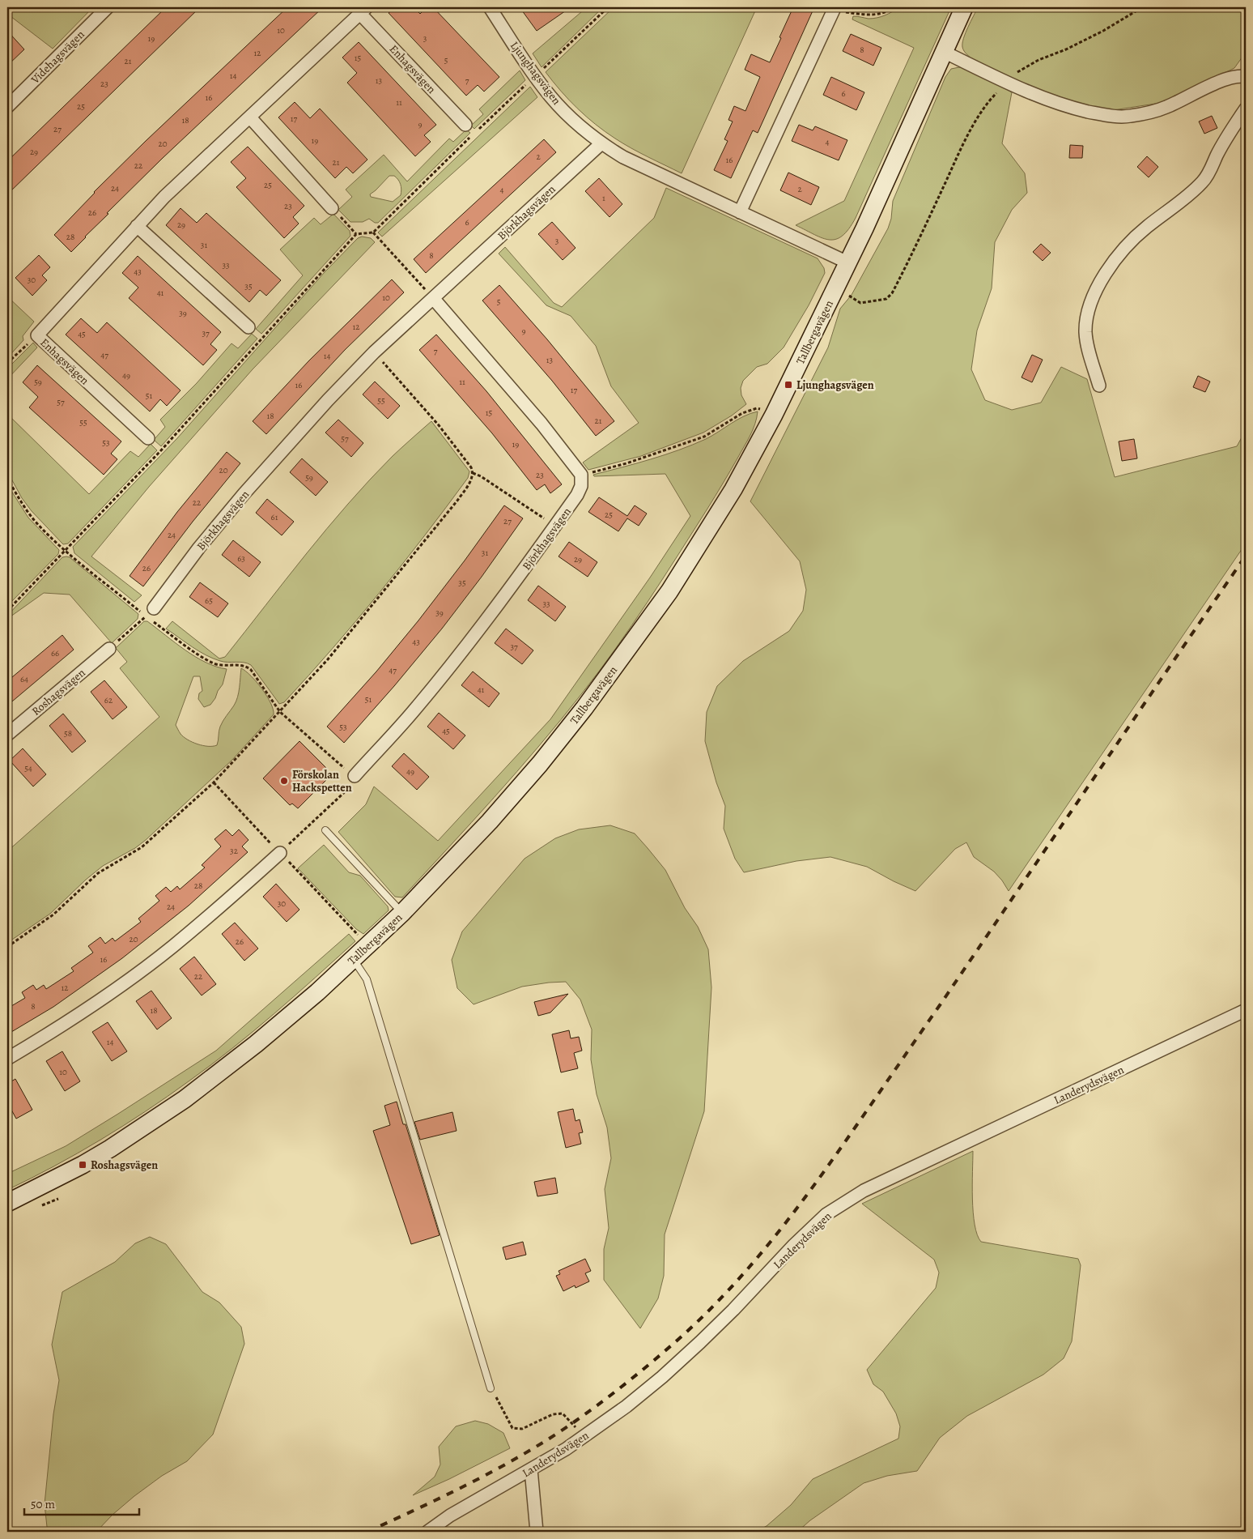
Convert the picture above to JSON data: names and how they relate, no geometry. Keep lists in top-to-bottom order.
{
  "streets": {
    "street": [
      "Videhagsvägen",
      "Enhagsvägen",
      "Ljunghagsvägen",
      "Björkhagsvägen",
      "Tallbergavägen",
      "Roshagsvägen",
      "Landerydsvägen"
    ]
  },
  "crossings": [
    ["Ljunghagsvägen", "Björkhagsvägen"],
    ["Ljunghagsvägen", "Tallbergavägen"]
  ],
  "places": {
    "transit": ["Ljunghagsvägen", "Roshagsvägen"],
    "other": ["Förskolan Hackspetten"]
  },
  "house_numbers": [
    "10",
    "19",
    "3",
    "8",
    "12",
    "15",
    "5",
    "21",
    "14",
    "13",
    "7",
    "23",
    "6",
    "16",
    "11",
    "25",
    "17",
    "18",
    "9",
    "27",
    "19",
    "4",
    "20",
    "29",
    "2",
    "16",
    "21",
    "22",
    "25",
    "24",
    "2",
    "4",
    "1",
    "23",
    "26",
    "6",
    "29",
    "28",
    "3",
    "31",
    "8",
    "33",
    "43",
    "30",
    "35",
    "41",
    "10",
    "5",
    "39",
    "12",
    "9",
    "37",
    "45",
    "7",
    "47",
    "14",
    "13",
    "49",
    "59",
    "11",
    "16",
    "17",
    "51",
    "55",
    "57",
    "15",
    "18",
    "21",
    "55",
    "57",
    "53",
    "19",
    "20",
    "23",
    "59",
    "22",
    "25",
    "61",
    "27",
    "24",
    "31",
    "63",
    "29",
    "26",
    "35",
    "65",
    "33",
    "39",
    "43",
    "37",
    "66",
    "47",
    "64",
    "41",
    "51",
    "62",
    "53",
    "45",
    "58",
    "54",
    "49",
    "32",
    "28",
    "30",
    "24",
    "20",
    "26",
    "16",
    "22",
    "12",
    "8",
    "18",
    "14",
    "10"
  ],
  "scale_bar": "50 m"
}
